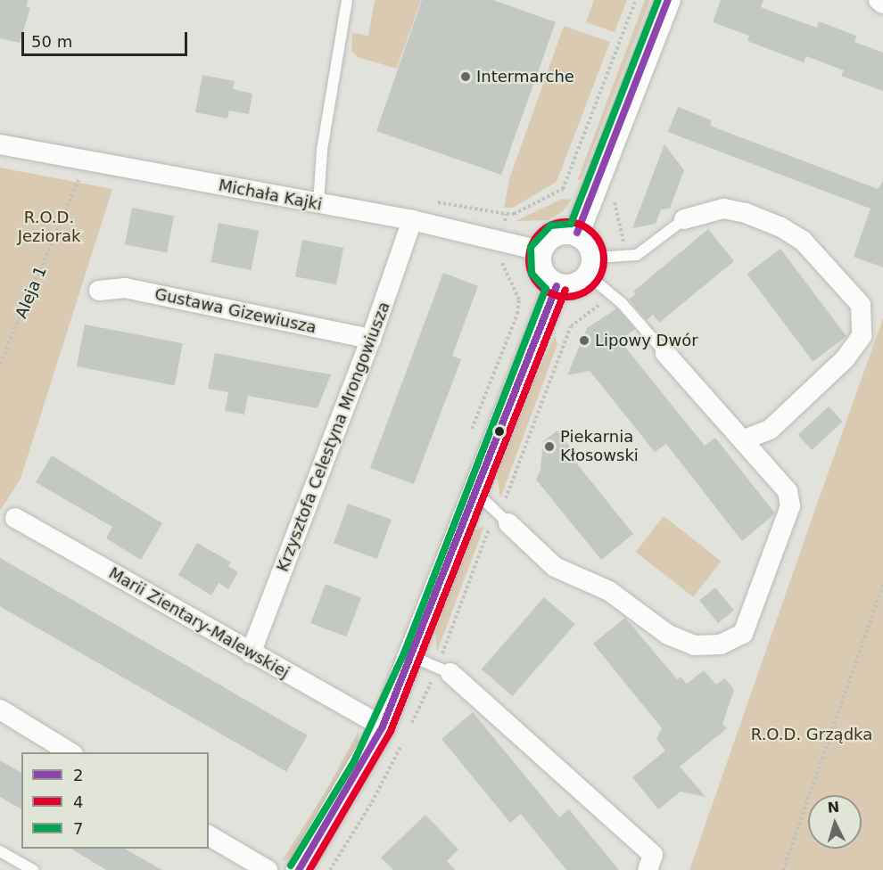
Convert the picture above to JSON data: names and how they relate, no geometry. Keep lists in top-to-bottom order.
{
  "streets": {
    "street": [
      "Michała Kajki",
      "Gustawa Gizewiusza",
      "Krzysztofa Celestyna Mrongowiusza",
      "Marii Zientary-Malewskiej"
    ],
    "path": ["Aleja 1"]
  },
  "crossings": [
    ["Michała Kajki", "Aleja 1"],
    ["Michała Kajki", "Krzysztofa Celestyna Mrongowiusza"],
    ["Gustawa Gizewiusza", "Krzysztofa Celestyna Mrongowiusza"],
    ["Krzysztofa Celestyna Mrongowiusza", "Marii Zientary-Malewskiej"]
  ],
  "parks": ["R.O.D. Jeziorak", "R.O.D. Grządka"],
  "places": ["Intermarche", "Lipowy Dwór", "Piekarnia Kłosowski"],
  "lines": ["transit line 2", "transit line 7", "transit line 4"],
  "legend": ["2", "4", "7"],
  "scale_bar": "50 m",
  "north": "top"
}
